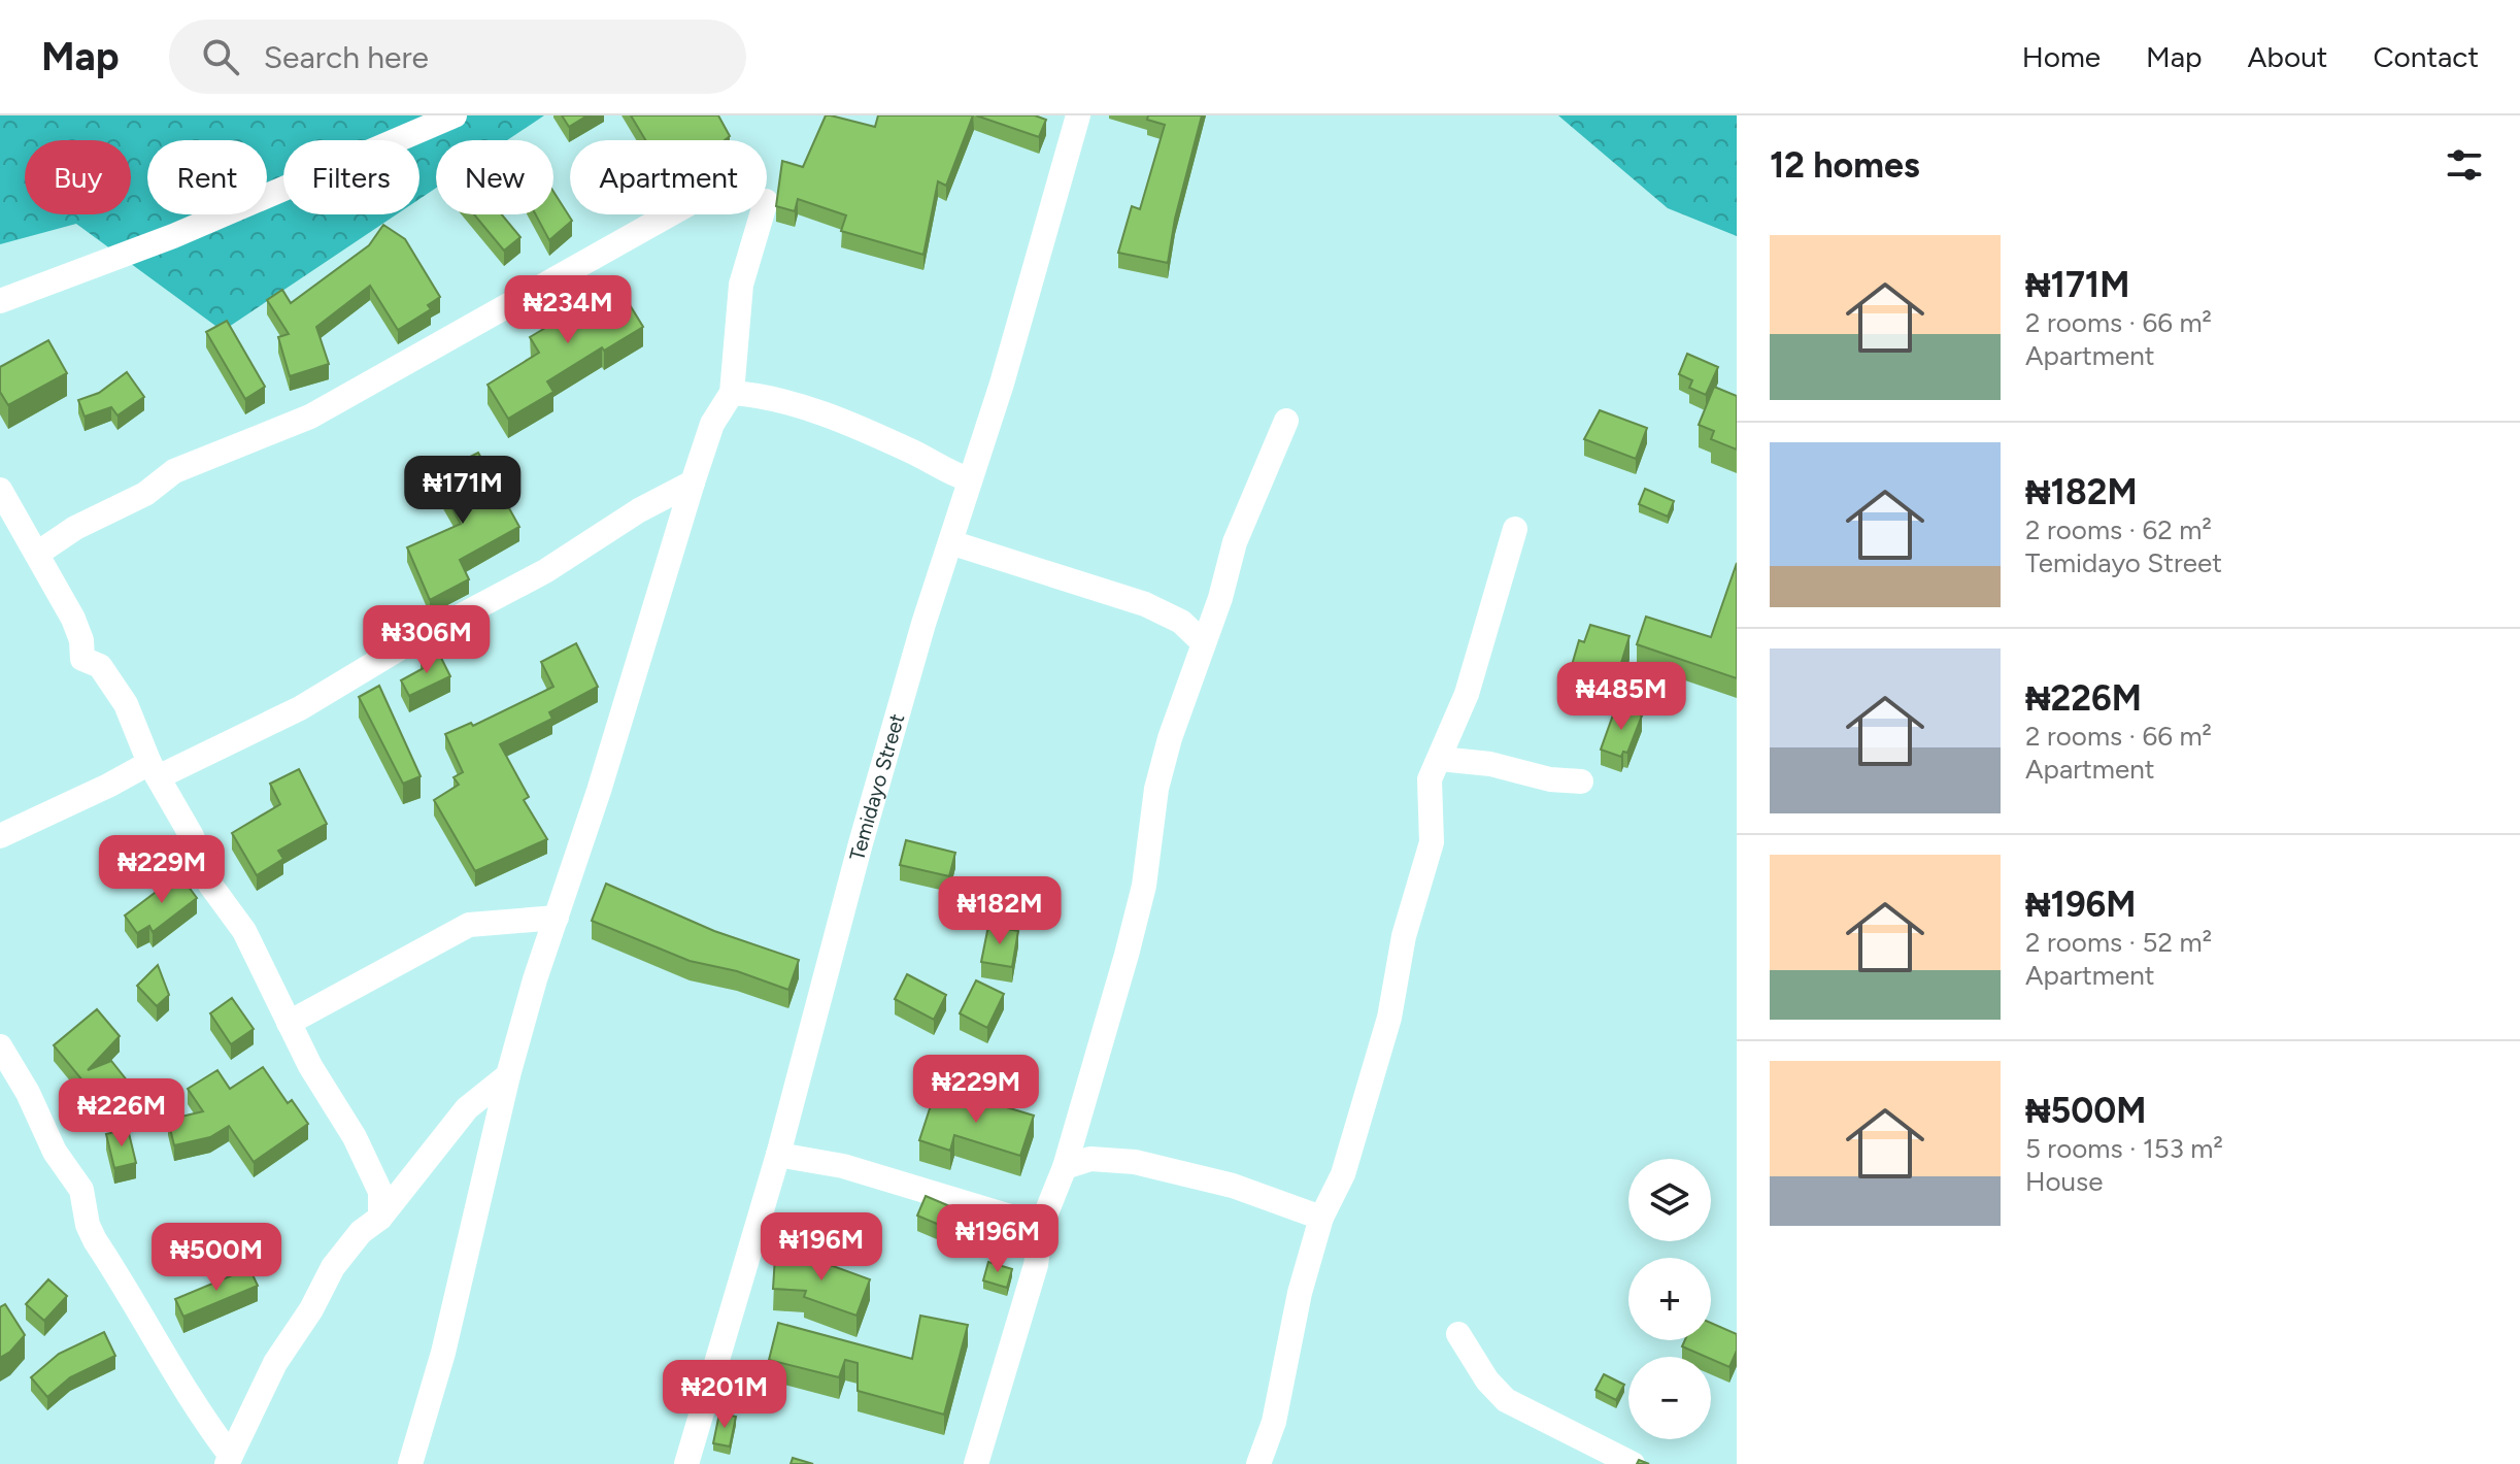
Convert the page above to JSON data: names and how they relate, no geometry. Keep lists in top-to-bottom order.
{
  "streets": {
    "street": ["Temidayo Street"]
  },
  "page": {
    "header": "Map",
    "search": "Search here",
    "nav": [
      "Home",
      "Map",
      "About",
      "Contact"
    ],
    "heading": "12 homes",
    "chip": [
      "Buy",
      "Rent",
      "Filters",
      "New",
      "Apartment"
    ],
    "list": [
      {
        "name": "₦171M",
        "note": "2 rooms · 66 m² · Apartment"
      },
      {
        "name": "₦182M",
        "note": "2 rooms · 62 m² · Temidayo Street"
      },
      {
        "name": "₦226M",
        "note": "2 rooms · 66 m² · Apartment"
      },
      {
        "name": "₦196M",
        "note": "2 rooms · 52 m² · Apartment"
      },
      {
        "name": "₦500M",
        "note": "5 rooms · 153 m² · House"
      }
    ],
    "price": [
      "₦234M",
      "₦171M",
      "₦306M",
      "₦485M",
      "₦229M",
      "₦182M",
      "₦229M",
      "₦226M",
      "₦196M",
      "₦196M",
      "₦500M",
      "₦201M"
    ],
    "map_buttons": ["+", "−"]
  }
}
